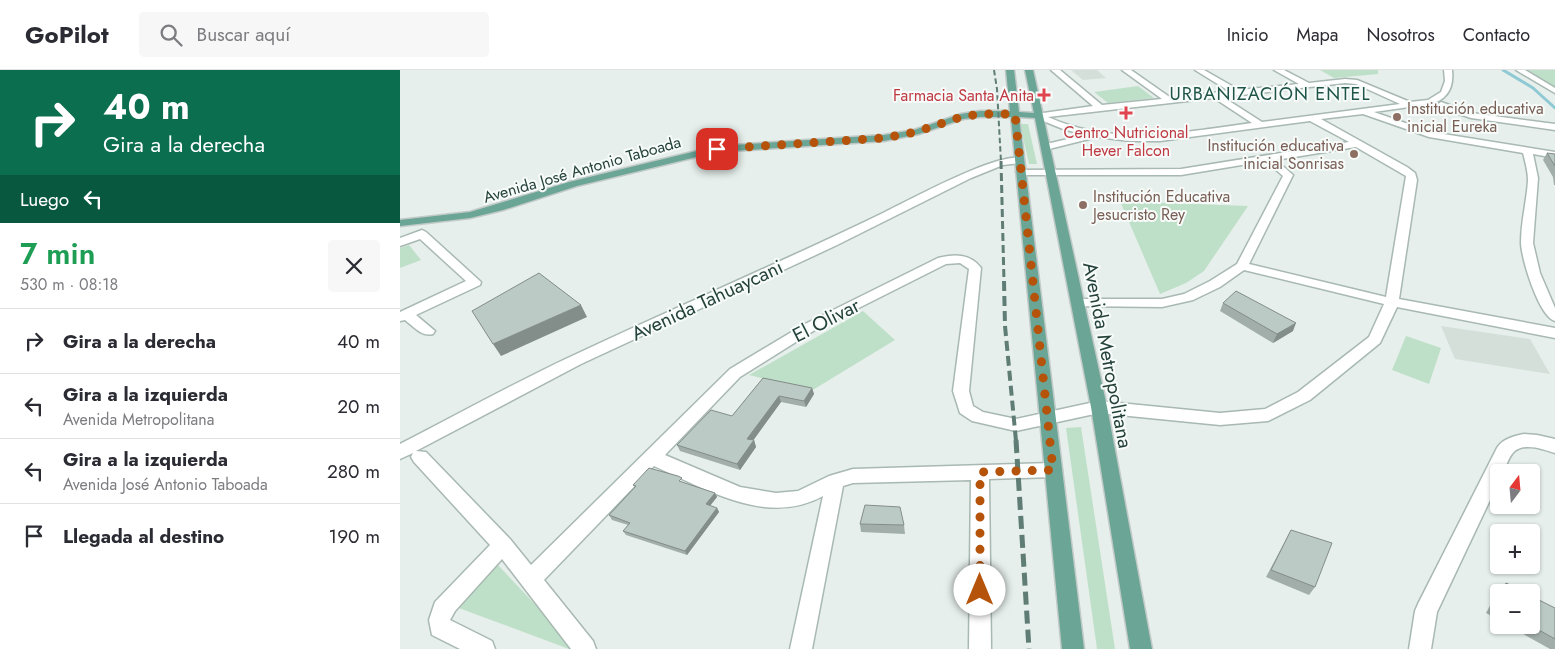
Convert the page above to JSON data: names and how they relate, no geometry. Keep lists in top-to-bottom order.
{
  "streets": {
    "main road": ["Avenida José Antonio Taboada", "Avenida Metropolitana"],
    "street": ["Avenida Tahuaycani", "El Olivar"]
  },
  "crossings": [
    ["Avenida José Antonio Taboada", "Avenida Metropolitana"],
    ["Avenida Tahuaycani", "Avenida Metropolitana"]
  ],
  "districts": ["URBANIZACIÓN ENTEL"],
  "places": {
    "health": ["Farmacia Santa Anita", "Centro Nutricional Hever Falcon"],
    "other": ["Institución educativa inicial Eureka", "Institución educativa inicial Sonrisas", "Institución Educativa Jesucristo Rey"]
  },
  "north": "top",
  "page": {
    "header": "GoPilot",
    "search": "Buscar aquí",
    "nav": [
      "Inicio",
      "Mapa",
      "Nosotros",
      "Contacto"
    ],
    "turn": ["40 m", "Gira a la derecha"],
    "then": "Luego",
    "heading": ["7 min", "530 m · 08:18"],
    "list": [
      {
        "name": "Gira a la derecha",
        "value": "40 m"
      },
      {
        "name": "Gira a la izquierda",
        "note": "Avenida Metropolitana",
        "value": "20 m"
      },
      {
        "name": "Gira a la izquierda",
        "note": "Avenida José Antonio Taboada",
        "value": "280 m"
      },
      {
        "name": "Llegada al destino",
        "value": "190 m"
      }
    ],
    "map_buttons": ["+", "−"]
  }
}
